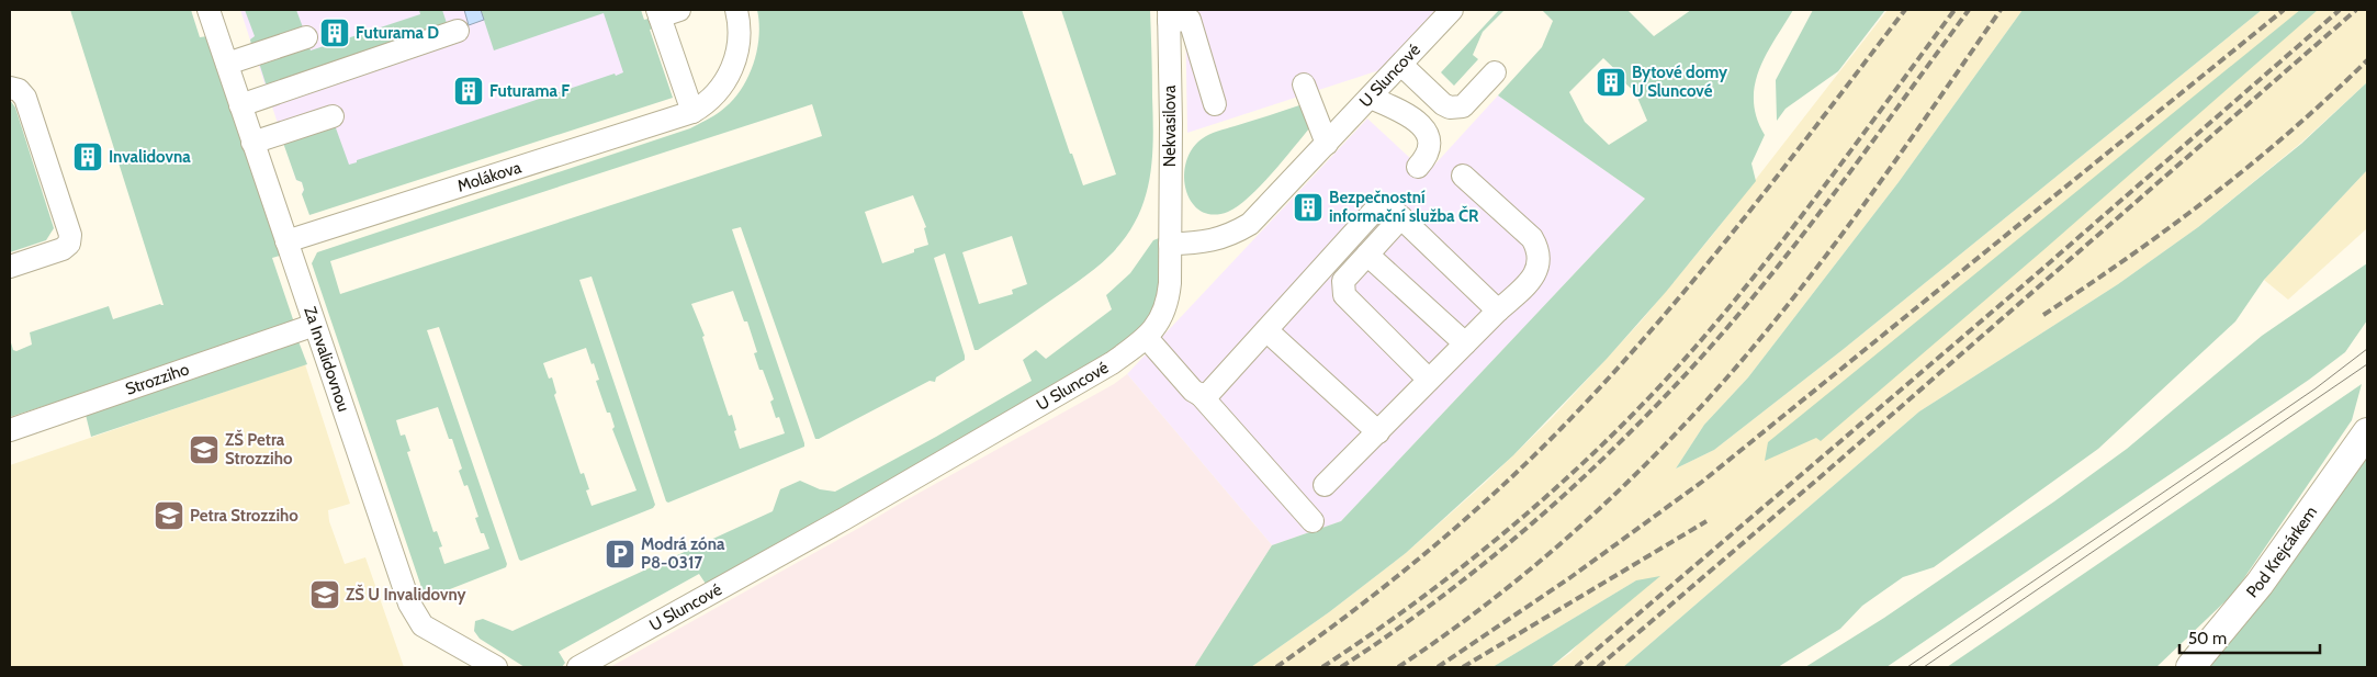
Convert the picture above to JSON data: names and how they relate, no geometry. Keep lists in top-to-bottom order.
{
  "streets": {
    "main road": ["Pod Krejcárkem"],
    "street": [
      "U Sluncové",
      "Nekvasilova",
      "Molákova",
      "Za Invalidovnou",
      "Strozziho"
    ]
  },
  "crossings": [
    ["U Sluncové", "Nekvasilova"],
    ["Molákova", "Za Invalidovnou"]
  ],
  "places": {
    "building": [
      "Futurama D",
      "Bytové domy U Sluncové",
      "Futurama F",
      "Invalidovna",
      "Bezpečnostní informační služba ČR"
    ],
    "school or university": ["ZŠ Petra Strozziho", "Petra Strozziho", "ZŠ U Invalidovny"],
    "parking": ["Modrá zóna P8-0317"]
  },
  "scale_bar": "50 m"
}
